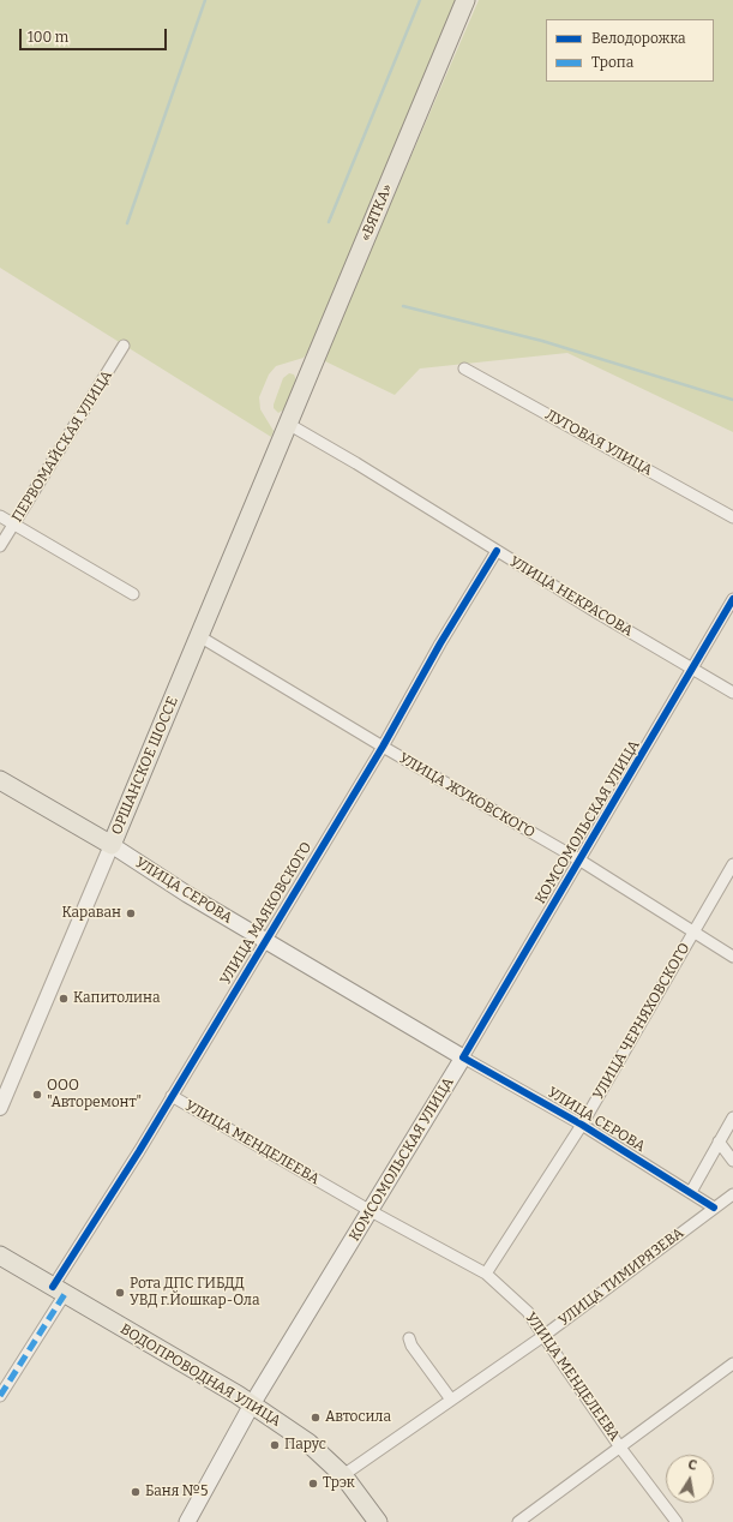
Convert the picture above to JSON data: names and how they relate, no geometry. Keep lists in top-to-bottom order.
{
  "streets": {
    "main road": [
      "«ВЯТКА»",
      "ОРШАНСКОЕ ШОССЕ",
      "КОМСОМОЛЬСКАЯ УЛИЦА",
      "УЛИЦА СЕРОВА",
      "ВОДОПРОВОДНАЯ УЛИЦА"
    ],
    "street": [
      "ЛУГОВАЯ УЛИЦА",
      "ПЕРВОМАЙСКАЯ УЛИЦА",
      "УЛИЦА НЕКРАСОВА",
      "УЛИЦА ЖУКОВСКОГО",
      "УЛИЦА МАЯКОВСКОГО",
      "УЛИЦА ЧЕРНЯХОВСКОГО",
      "УЛИЦА МЕНДЕЛЕЕВА",
      "УЛИЦА ТИМИРЯЗЕВА"
    ]
  },
  "crossings": [
    ["«ВЯТКА»", "УЛИЦА НЕКРАСОВА"],
    ["«ВЯТКА»", "ОРШАНСКОЕ ШОССЕ"],
    ["УЛИЦА НЕКРАСОВА", "ОРШАНСКОЕ ШОССЕ"],
    ["УЛИЦА НЕКРАСОВА", "КОМСОМОЛЬСКАЯ УЛИЦА"],
    ["УЛИЦА НЕКРАСОВА", "УЛИЦА МАЯКОВСКОГО"],
    ["ОРШАНСКОЕ ШОССЕ", "УЛИЦА ЖУКОВСКОГО"],
    ["ОРШАНСКОЕ ШОССЕ", "УЛИЦА СЕРОВА"],
    ["УЛИЦА ЖУКОВСКОГО", "КОМСОМОЛЬСКАЯ УЛИЦА"],
    ["УЛИЦА ЖУКОВСКОГО", "УЛИЦА МАЯКОВСКОГО"],
    ["УЛИЦА ЖУКОВСКОГО", "УЛИЦА ЧЕРНЯХОВСКОГО"],
    ["КОМСОМОЛЬСКАЯ УЛИЦА", "УЛИЦА СЕРОВА"],
    ["КОМСОМОЛЬСКАЯ УЛИЦА", "УЛИЦА МЕНДЕЛЕЕВА"],
    ["КОМСОМОЛЬСКАЯ УЛИЦА", "ВОДОПРОВОДНАЯ УЛИЦА"],
    ["УЛИЦА СЕРОВА", "УЛИЦА МАЯКОВСКОГО"],
    ["УЛИЦА СЕРОВА", "УЛИЦА ЧЕРНЯХОВСКОГО"],
    ["УЛИЦА СЕРОВА", "УЛИЦА ТИМИРЯЗЕВА"],
    ["УЛИЦА МАЯКОВСКОГО", "УЛИЦА МЕНДЕЛЕЕВА"],
    ["УЛИЦА МАЯКОВСКОГО", "ВОДОПРОВОДНАЯ УЛИЦА"],
    ["УЛИЦА ЧЕРНЯХОВСКОГО", "УЛИЦА МЕНДЕЛЕЕВА"],
    ["УЛИЦА МЕНДЕЛЕЕВА", "УЛИЦА ТИМИРЯЗЕВА"],
    ["УЛИЦА ТИМИРЯЗЕВА", "ВОДОПРОВОДНАЯ УЛИЦА"]
  ],
  "places": [
    "Караван",
    "Капитолина",
    "ООО \"Авторемонт\"",
    "Рота ДПС ГИБДД УВД г.Йошкар-Ола",
    "Автосила",
    "Парус",
    "Трэк",
    "Баня №5"
  ],
  "legend": ["Велодорожка", "Тропа"],
  "scale_bar": "100 m",
  "north": "top"
}
